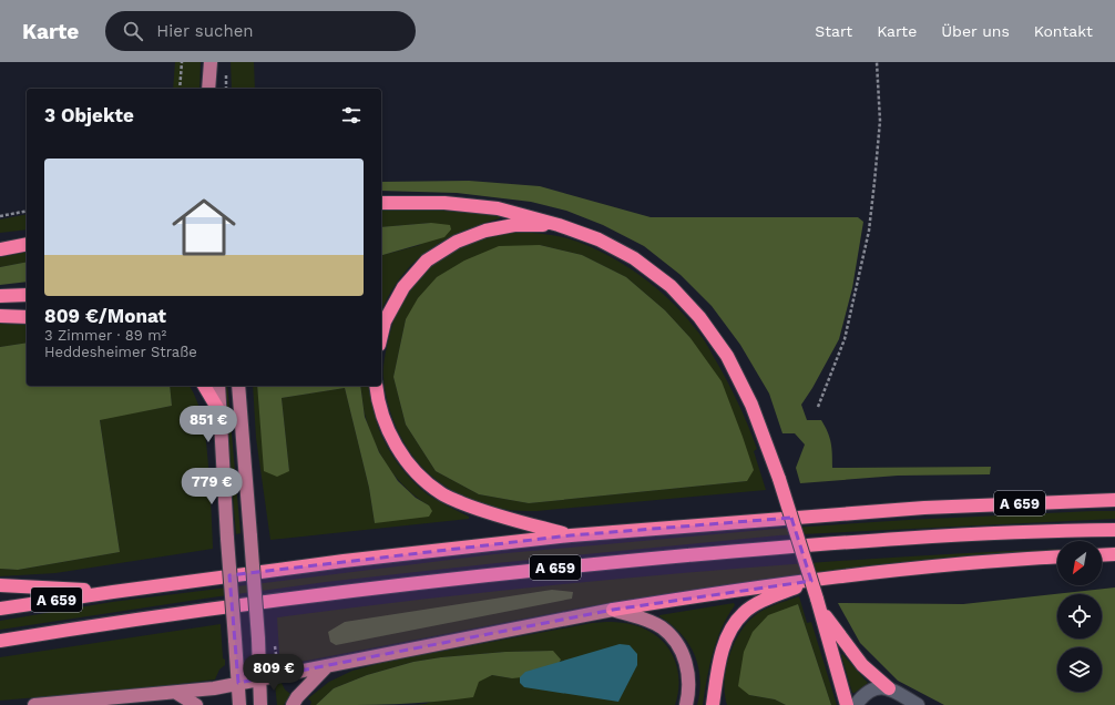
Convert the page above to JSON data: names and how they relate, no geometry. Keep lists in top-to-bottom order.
{
  "streets": {
    "highway": ["A 659"]
  },
  "north": "bottom left",
  "page": {
    "header": "Karte",
    "search": "Hier suchen",
    "nav": [
      "Start",
      "Karte",
      "Über uns",
      "Kontakt"
    ],
    "heading": "3 Objekte",
    "list": [
      {
        "name": "809 €/Monat",
        "note": "3 Zimmer · 89 m² · Heddesheimer Straße"
      }
    ],
    "price": ["851 €", "779 €", "809 €"]
  }
}
